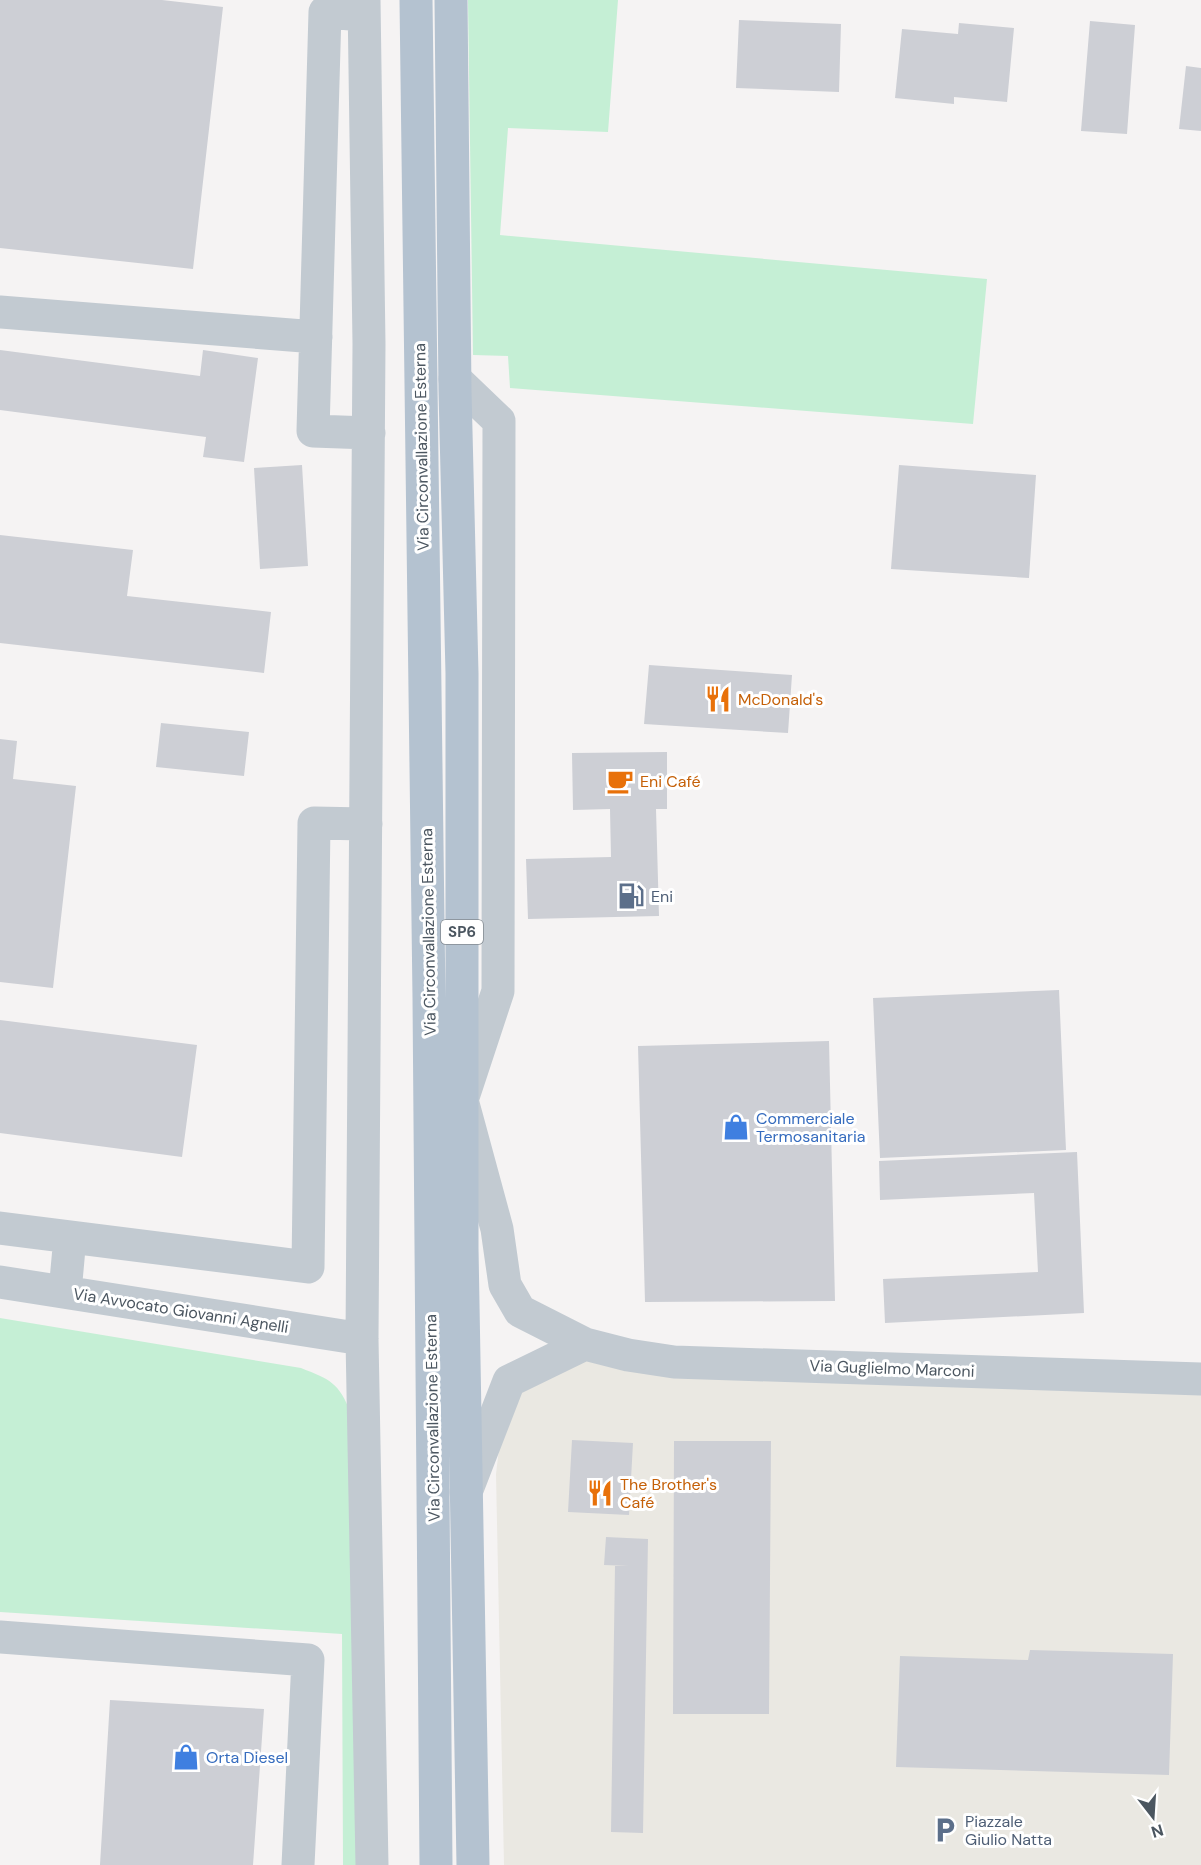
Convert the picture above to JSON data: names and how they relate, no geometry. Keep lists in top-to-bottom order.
{
  "streets": {
    "main road": ["Via Circonvallazione Esterna", "SP6"],
    "street": ["Via Avvocato Giovanni Agnelli", "Via Guglielmo Marconi"]
  },
  "crossings": [
    ["Via Circonvallazione Esterna", "Via Guglielmo Marconi"]
  ],
  "places": {
    "restaurant": ["McDonald's", "The Brother's Café"],
    "cafe": ["Eni Café"],
    "fuel station": ["Eni"],
    "shop": ["Commerciale Termosanitaria", "Orta Diesel"],
    "parking": ["Piazzale Giulio Natta"]
  },
  "north": "bottom"
}
